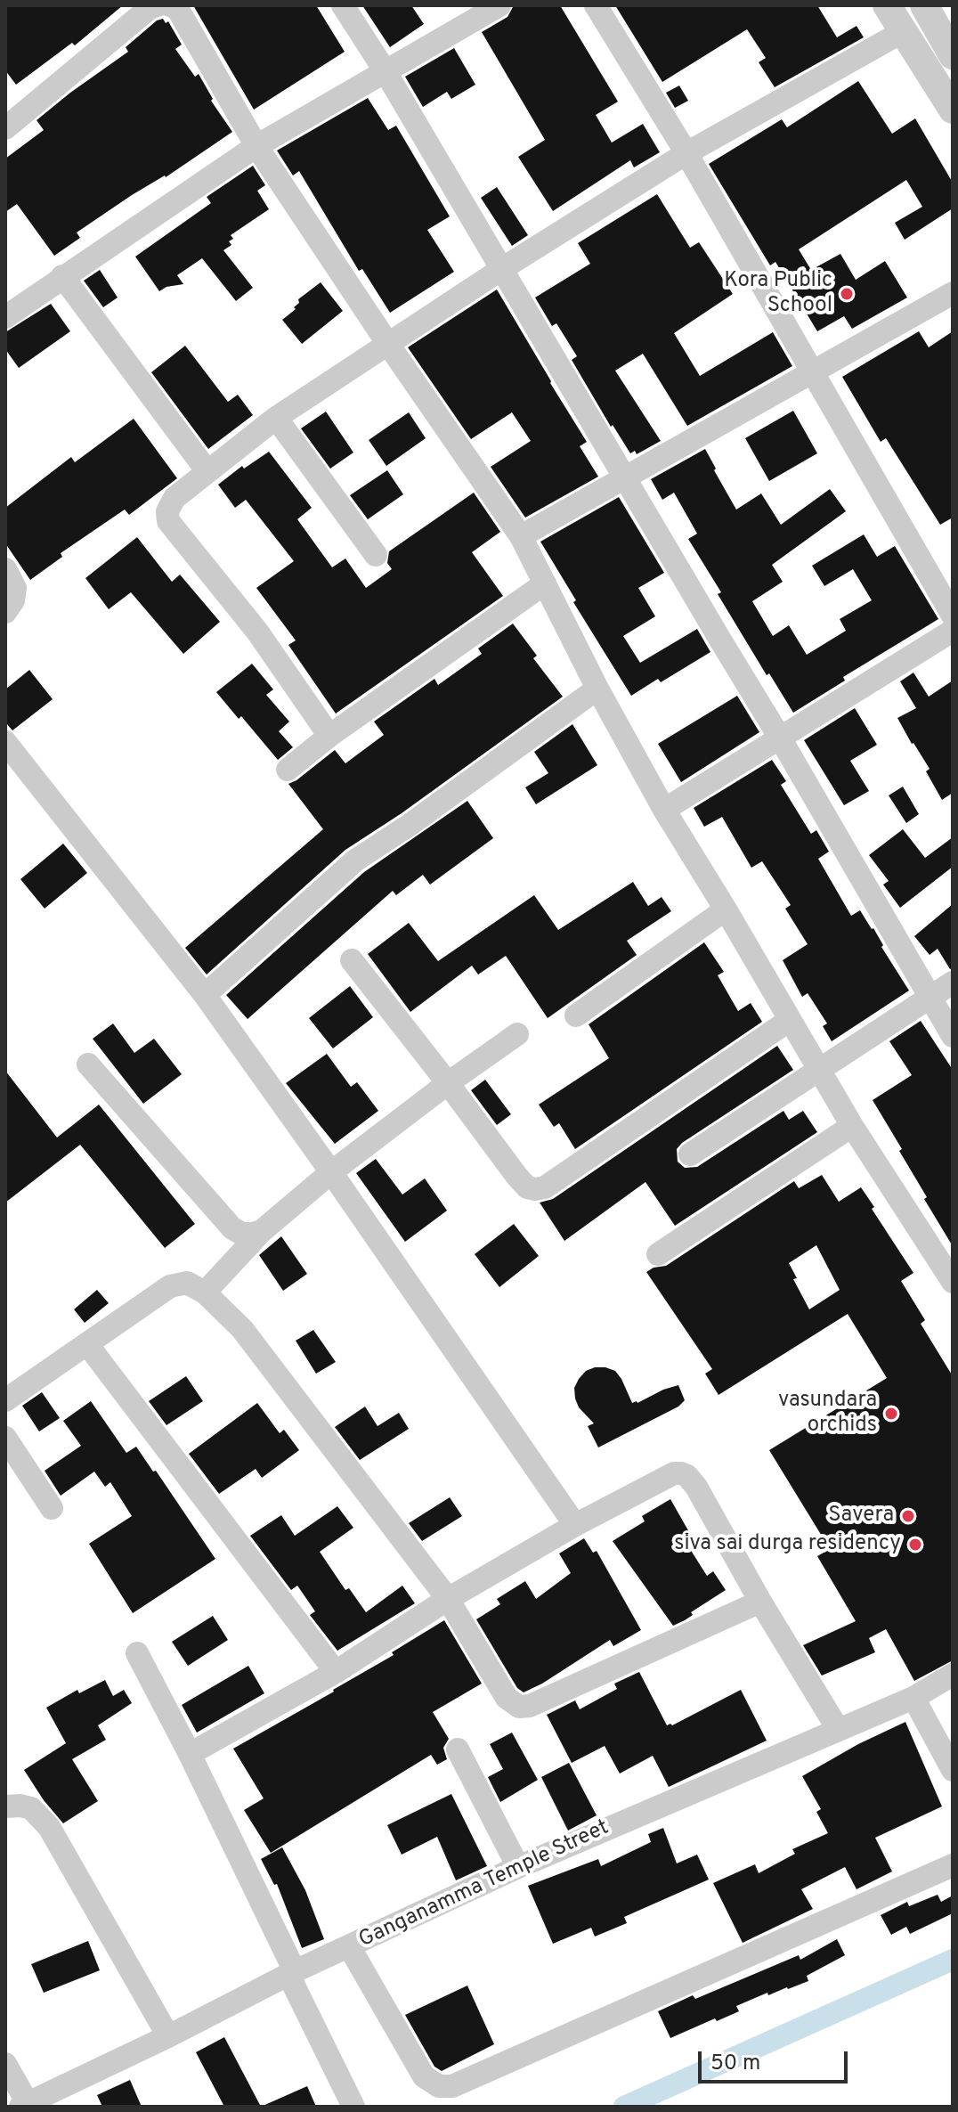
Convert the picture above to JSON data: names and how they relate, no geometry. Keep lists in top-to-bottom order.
{
  "streets": {
    "street": ["Ganganamma Temple Street"]
  },
  "places": [
    "Kora Public School",
    "vasundara orchids",
    "Savera",
    "siva sai durga residency"
  ],
  "scale_bar": "50 m"
}
